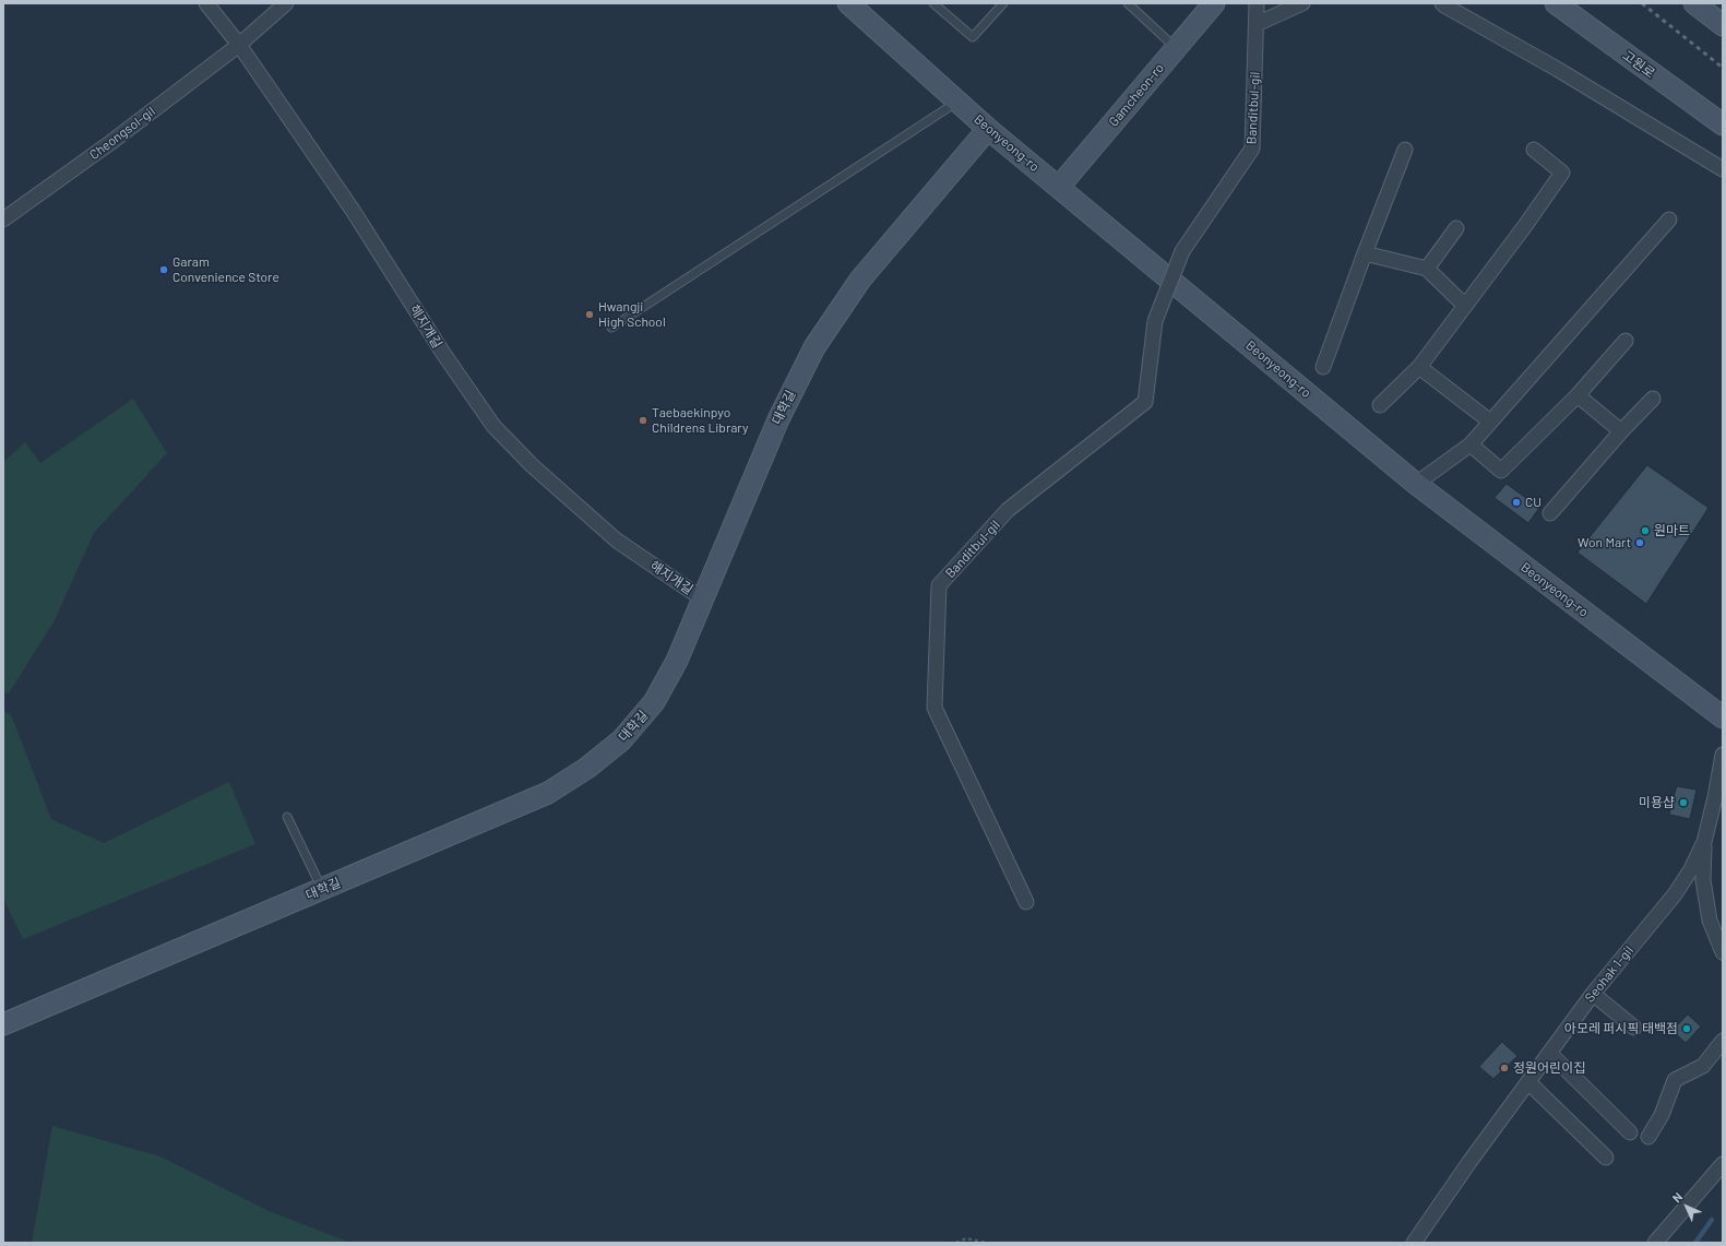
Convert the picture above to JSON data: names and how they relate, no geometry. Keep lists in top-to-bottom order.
{
  "streets": {
    "street": [
      "고원로",
      "Gamcheon-ro",
      "Banditbul-gil",
      "Cheongsol-gil",
      "Beonyeong-ro",
      "해지개길",
      "대학길",
      "Seohak 1-gil"
    ]
  },
  "crossings": [
    ["Gamcheon-ro", "Beonyeong-ro"],
    ["Cheongsol-gil", "해지개길"],
    ["Beonyeong-ro", "대학길"],
    ["해지개길", "대학길"]
  ],
  "places": [
    "Garam Convenience Store",
    "Hwangji High School",
    "Taebaekinpyo Childrens Library",
    "CU",
    "원마트",
    "Won Mart",
    "미용샵",
    "아모레 퍼시픽 태백점",
    "정원어린이집"
  ],
  "north": "top left"
}
